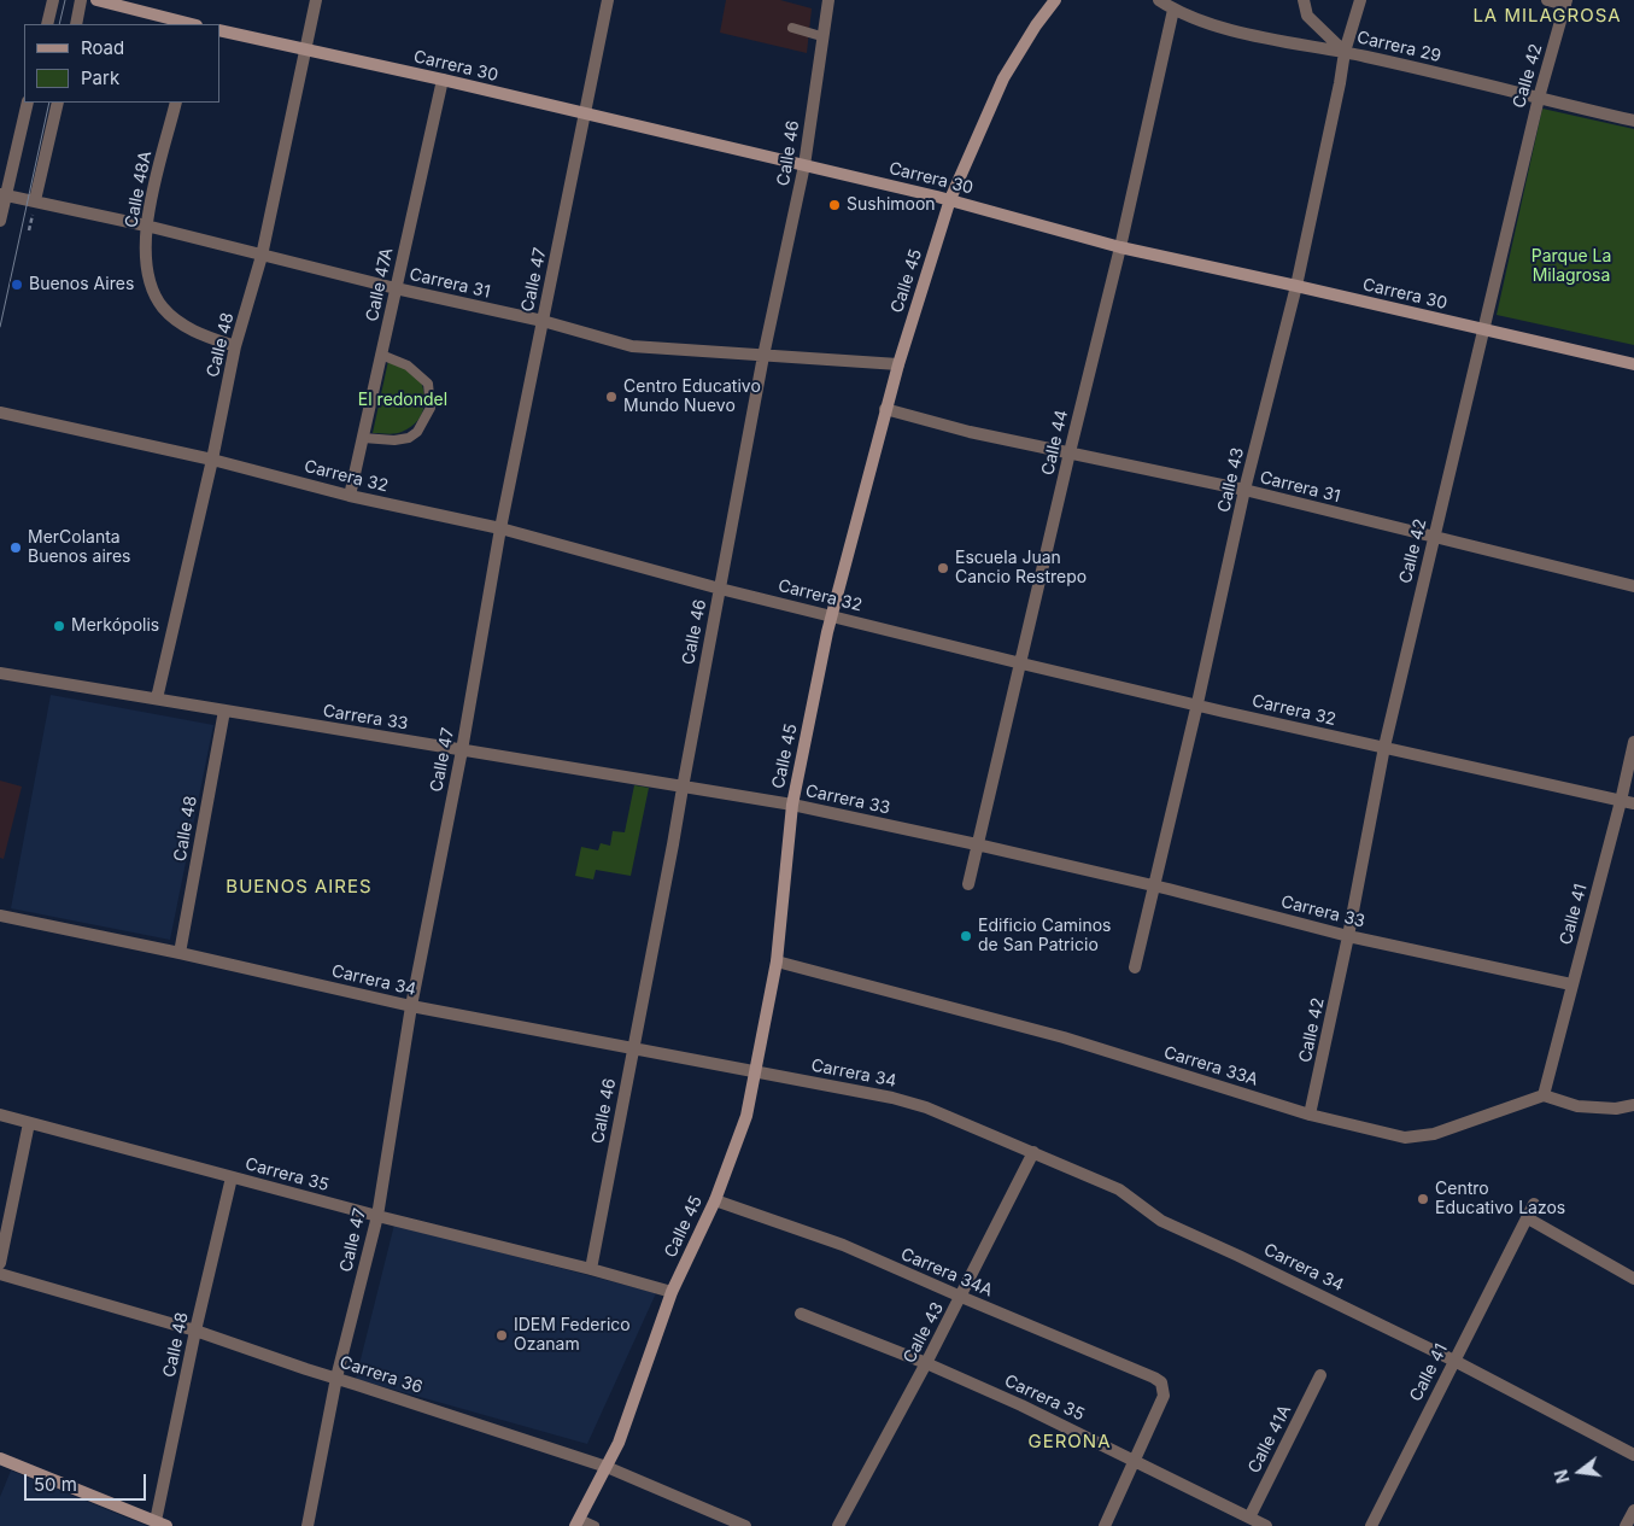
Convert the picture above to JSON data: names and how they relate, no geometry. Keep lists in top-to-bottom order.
{
  "streets": {
    "street": [
      "Carrera 29",
      "Carrera 30",
      "Calle 42",
      "Calle 46",
      "Calle 48A",
      "Calle 47",
      "Calle 45",
      "Carrera 31",
      "Calle 47A",
      "Calle 48",
      "Calle 44",
      "Carrera 32",
      "Calle 43",
      "Carrera 33",
      "Calle 41",
      "Carrera 34",
      "Carrera 33A",
      "Carrera 35",
      "Carrera 34A",
      "Carrera 36",
      "Calle 41A"
    ]
  },
  "crossings": [
    ["Carrera 29", "Calle 42"],
    ["Carrera 29", "Calle 44"],
    ["Carrera 29", "Calle 43"],
    ["Carrera 30", "Calle 42"],
    ["Carrera 30", "Calle 46"],
    ["Carrera 30", "Calle 47"],
    ["Carrera 30", "Calle 45"],
    ["Carrera 30", "Calle 47A"],
    ["Carrera 30", "Calle 48"],
    ["Carrera 30", "Calle 44"],
    ["Carrera 30", "Calle 43"],
    ["Calle 42", "Carrera 31"],
    ["Calle 42", "Carrera 32"],
    ["Calle 42", "Carrera 33"],
    ["Calle 42", "Carrera 33A"],
    ["Calle 46", "Carrera 31"],
    ["Calle 46", "Carrera 32"],
    ["Calle 46", "Carrera 33"],
    ["Calle 46", "Carrera 34"],
    ["Calle 46", "Carrera 35"],
    ["Calle 48A", "Carrera 31"],
    ["Calle 48A", "Calle 48"],
    ["Calle 47", "Carrera 31"],
    ["Calle 47", "Carrera 32"],
    ["Calle 47", "Carrera 33"],
    ["Calle 47", "Carrera 34"],
    ["Calle 47", "Carrera 35"],
    ["Calle 47", "Carrera 36"],
    ["Calle 45", "Carrera 31"],
    ["Calle 45", "Carrera 32"],
    ["Calle 45", "Carrera 33"],
    ["Calle 45", "Carrera 34"],
    ["Calle 45", "Carrera 33A"],
    ["Calle 45", "Carrera 35"],
    ["Calle 45", "Carrera 34A"],
    ["Calle 45", "Carrera 36"],
    ["Carrera 31", "Calle 47A"],
    ["Carrera 31", "Calle 48"],
    ["Carrera 31", "Calle 44"],
    ["Carrera 31", "Calle 43"],
    ["Calle 47A", "Carrera 32"],
    ["Calle 48", "Carrera 32"],
    ["Calle 48", "Carrera 33"],
    ["Calle 48", "Carrera 34"],
    ["Calle 48", "Carrera 35"],
    ["Calle 48", "Carrera 36"],
    ["Calle 44", "Carrera 32"],
    ["Calle 44", "Carrera 33"],
    ["Carrera 32", "Calle 43"],
    ["Carrera 32", "Calle 41"],
    ["Calle 43", "Carrera 33"],
    ["Calle 43", "Carrera 34"],
    ["Calle 43", "Carrera 35"],
    ["Calle 43", "Carrera 34A"],
    ["Carrera 33", "Calle 41"],
    ["Calle 41", "Carrera 34"],
    ["Calle 41", "Carrera 33A"],
    ["Carrera 35", "Carrera 34A"],
    ["Carrera 35", "Calle 41A"]
  ],
  "districts": ["LA MILAGROSA", "BUENOS AIRES", "GERONA"],
  "parks": ["Parque La Milagrosa", "El redondel"],
  "places": [
    "Sushimoon",
    "Buenos Aires",
    "Centro Educativo Mundo Nuevo",
    "MerColanta Buenos aires",
    "Escuela Juan Cancio Restrepo",
    "Merkópolis",
    "Edificio Caminos de San Patricio",
    "Centro Educativo Lazos",
    "IDEM Federico Ozanam"
  ],
  "legend": ["Road", "Park"],
  "scale_bar": "50 m",
  "north": "left"
}
